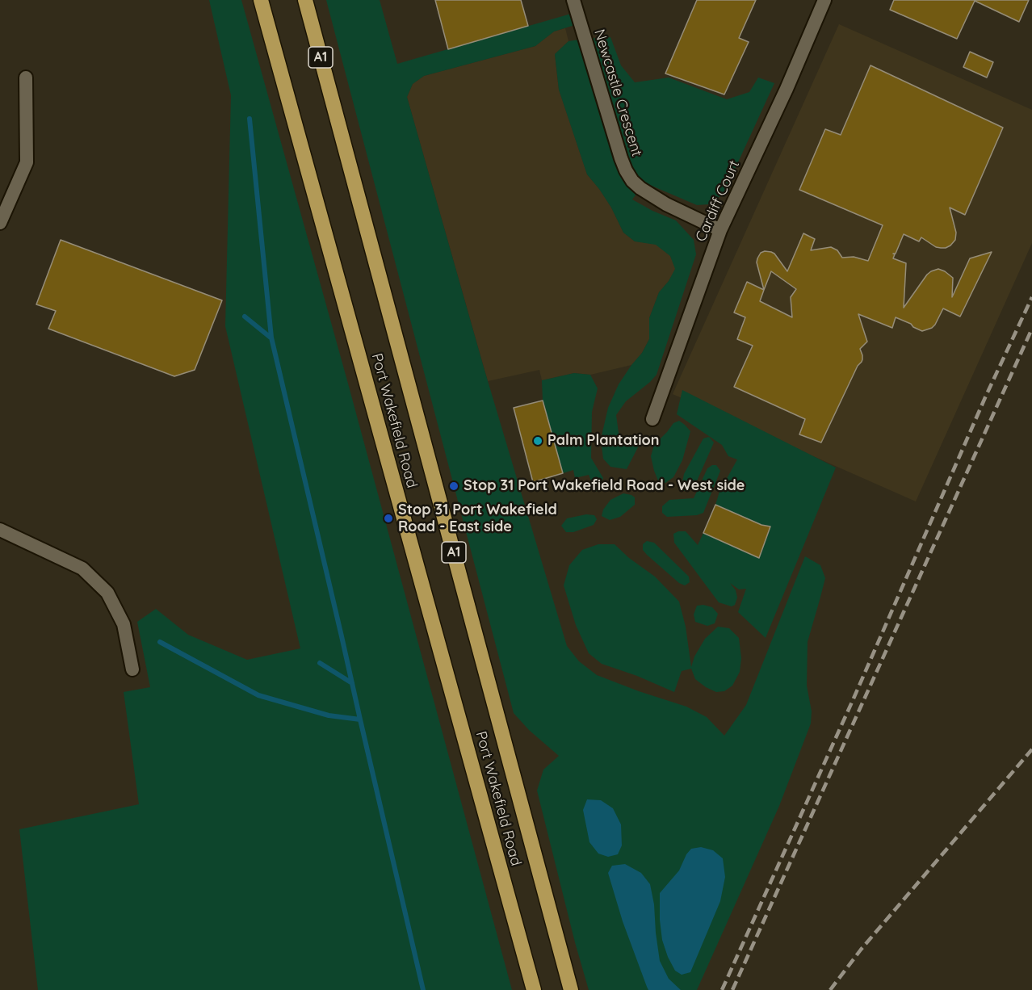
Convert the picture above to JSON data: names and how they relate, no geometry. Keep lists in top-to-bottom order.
{
  "streets": {
    "highway": ["A1", "Port Wakefield Road"],
    "street": ["Newcastle Crescent", "Cardiff Court"]
  },
  "crossings": [
    ["Newcastle Crescent", "Cardiff Court"]
  ],
  "places": ["Palm Plantation", "Stop 31 Port Wakefield Road - West side", "Stop 31 Port Wakefield Road - East side"]
}
